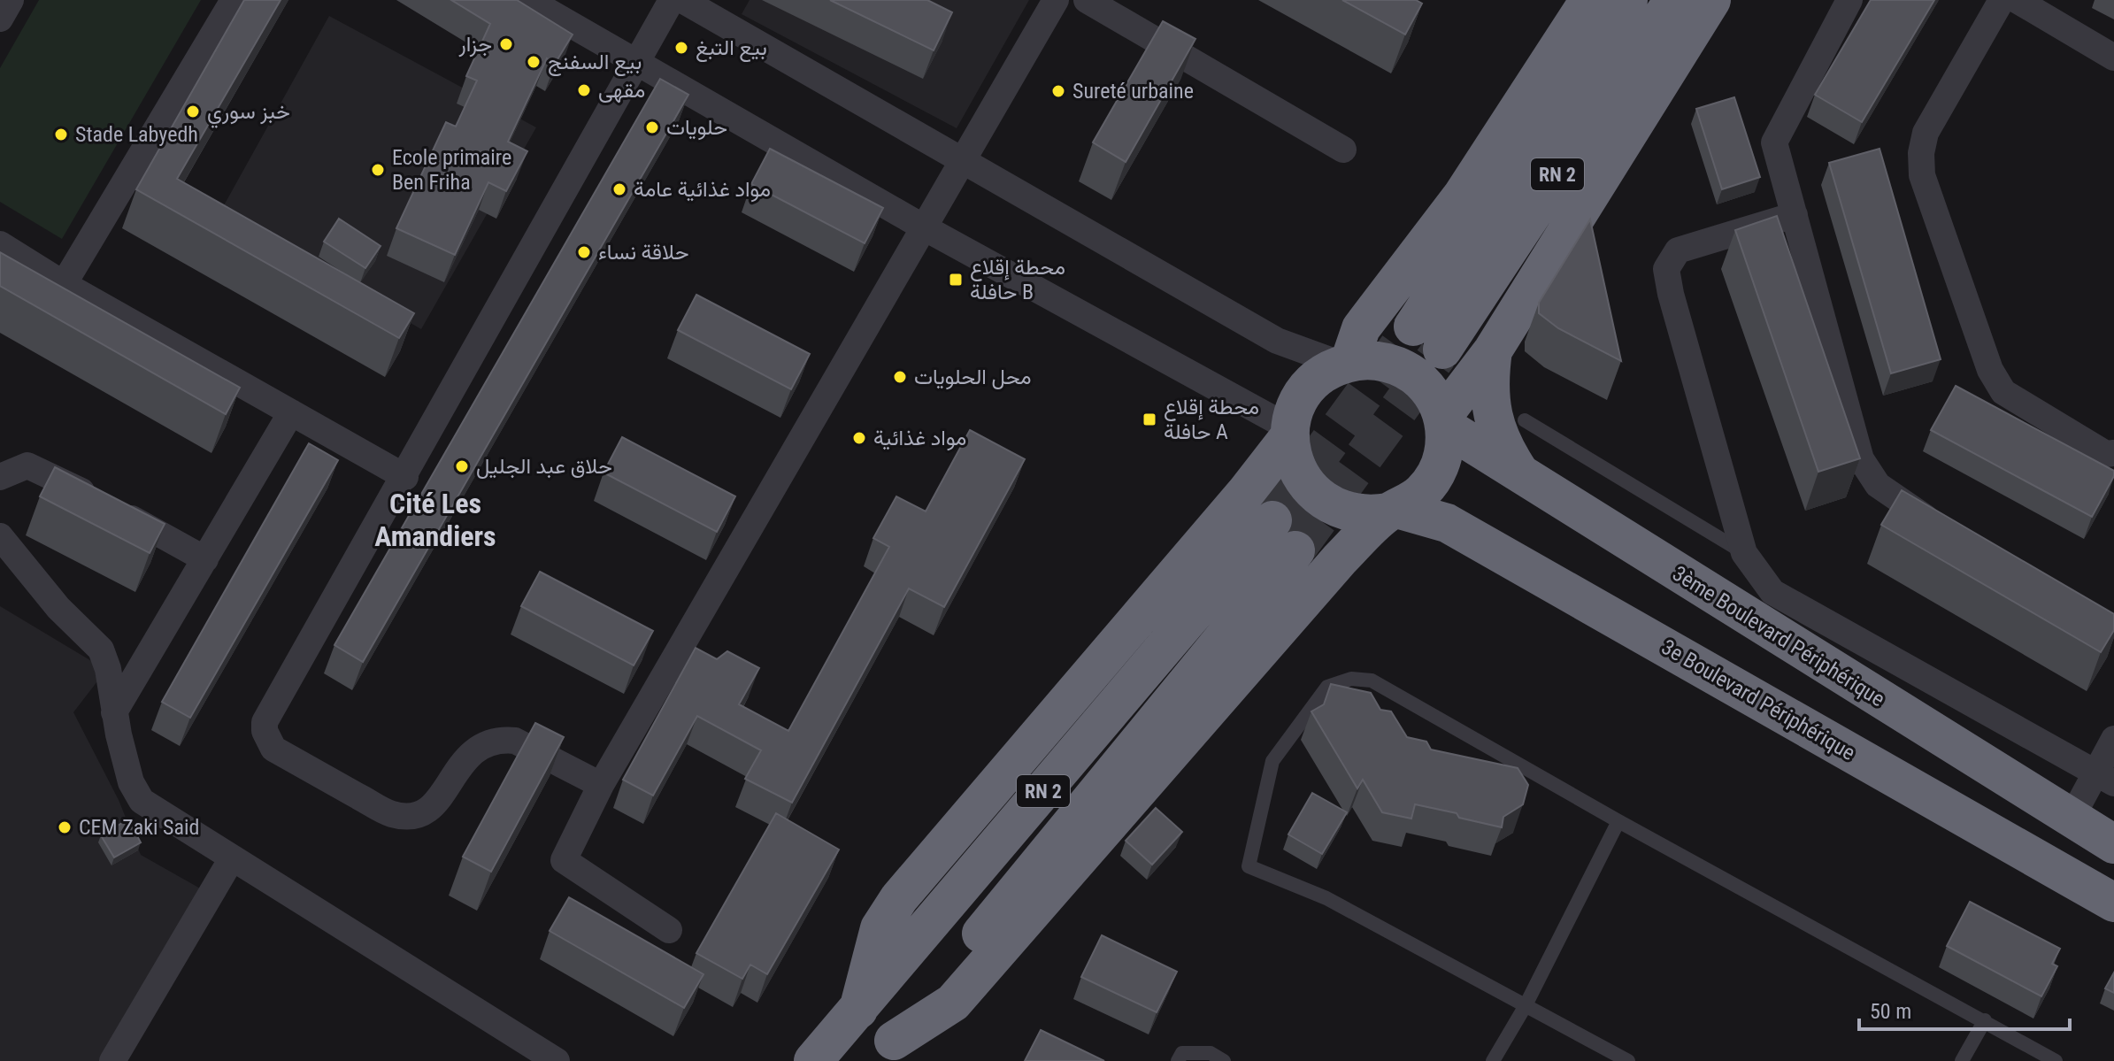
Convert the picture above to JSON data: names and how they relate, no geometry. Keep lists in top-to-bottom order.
{
  "streets": {
    "highway": ["RN 2", "3ème Boulevard Périphérique", "3e Boulevard Périphérique"]
  },
  "crossings": [
    ["3ème Boulevard Périphérique", "3e Boulevard Périphérique"]
  ],
  "districts": ["Cité Les Amandiers"],
  "places": {
    "other": [
      "جزار",
      "بيع التبغ",
      "بيع السفنج",
      "مقهى",
      "Sureté urbaine",
      "خبز سوري",
      "حلويات",
      "Stade Labyedh",
      "Ecole primaire Ben Friha",
      "مواد غذائية عامة",
      "حلاقة نساء",
      "محل الحلويات",
      "مواد غذائية",
      "حلاق عبد الجليل",
      "CEM Zaki Said"
    ],
    "transit": ["محطة إقلاع حافلة B", "محطة إقلاع حافلة A"]
  },
  "scale_bar": "50 m"
}
